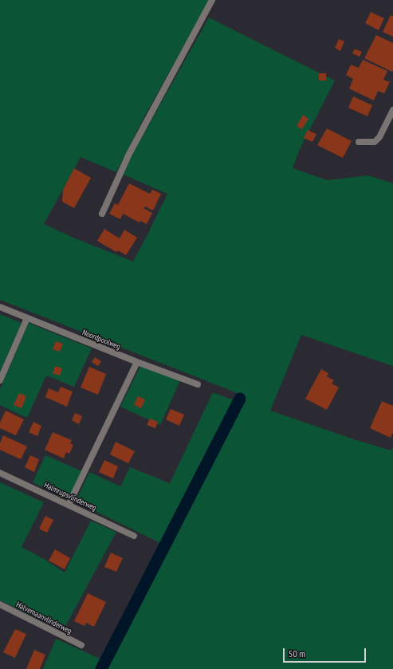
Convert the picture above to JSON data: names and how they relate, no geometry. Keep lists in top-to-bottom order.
{
  "streets": {
    "street": ["Noordpoolweg", "Halmrupsvlinderweg", "Halvemaanvlinderweg"]
  },
  "scale_bar": "50 m"
}
